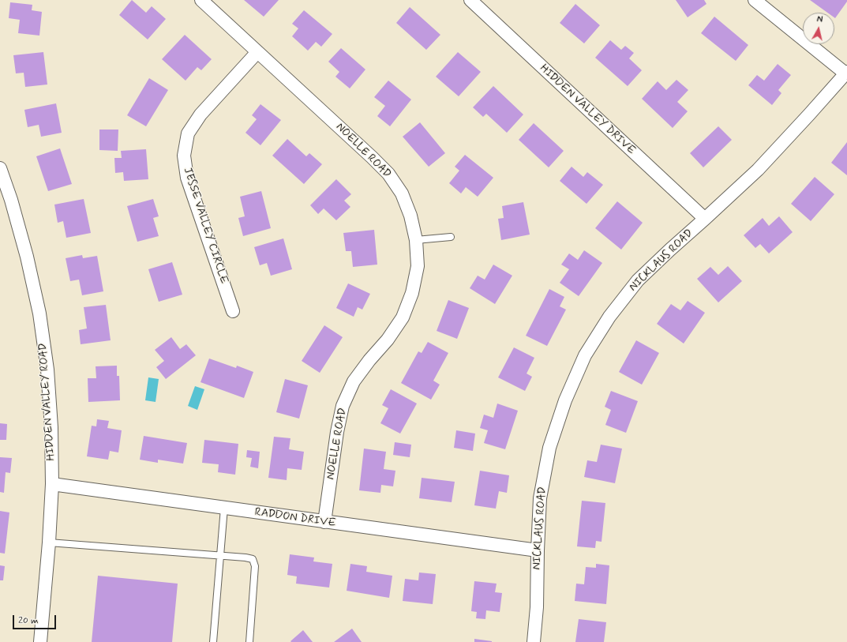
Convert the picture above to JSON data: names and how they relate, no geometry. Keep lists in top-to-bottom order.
{
  "streets": {
    "street": [
      "HIDDEN VALLEY DRIVE",
      "NOELLE ROAD",
      "JESSE VALLEY CIRCLE",
      "NICKLAUS ROAD",
      "HIDDEN VALLEY ROAD",
      "RADDON DRIVE"
    ]
  },
  "crossings": [
    ["HIDDEN VALLEY DRIVE", "NICKLAUS ROAD"],
    ["NOELLE ROAD", "JESSE VALLEY CIRCLE"],
    ["NOELLE ROAD", "RADDON DRIVE"],
    ["NICKLAUS ROAD", "RADDON DRIVE"],
    ["HIDDEN VALLEY ROAD", "RADDON DRIVE"]
  ],
  "scale_bar": "20 m",
  "north": "top"
}
